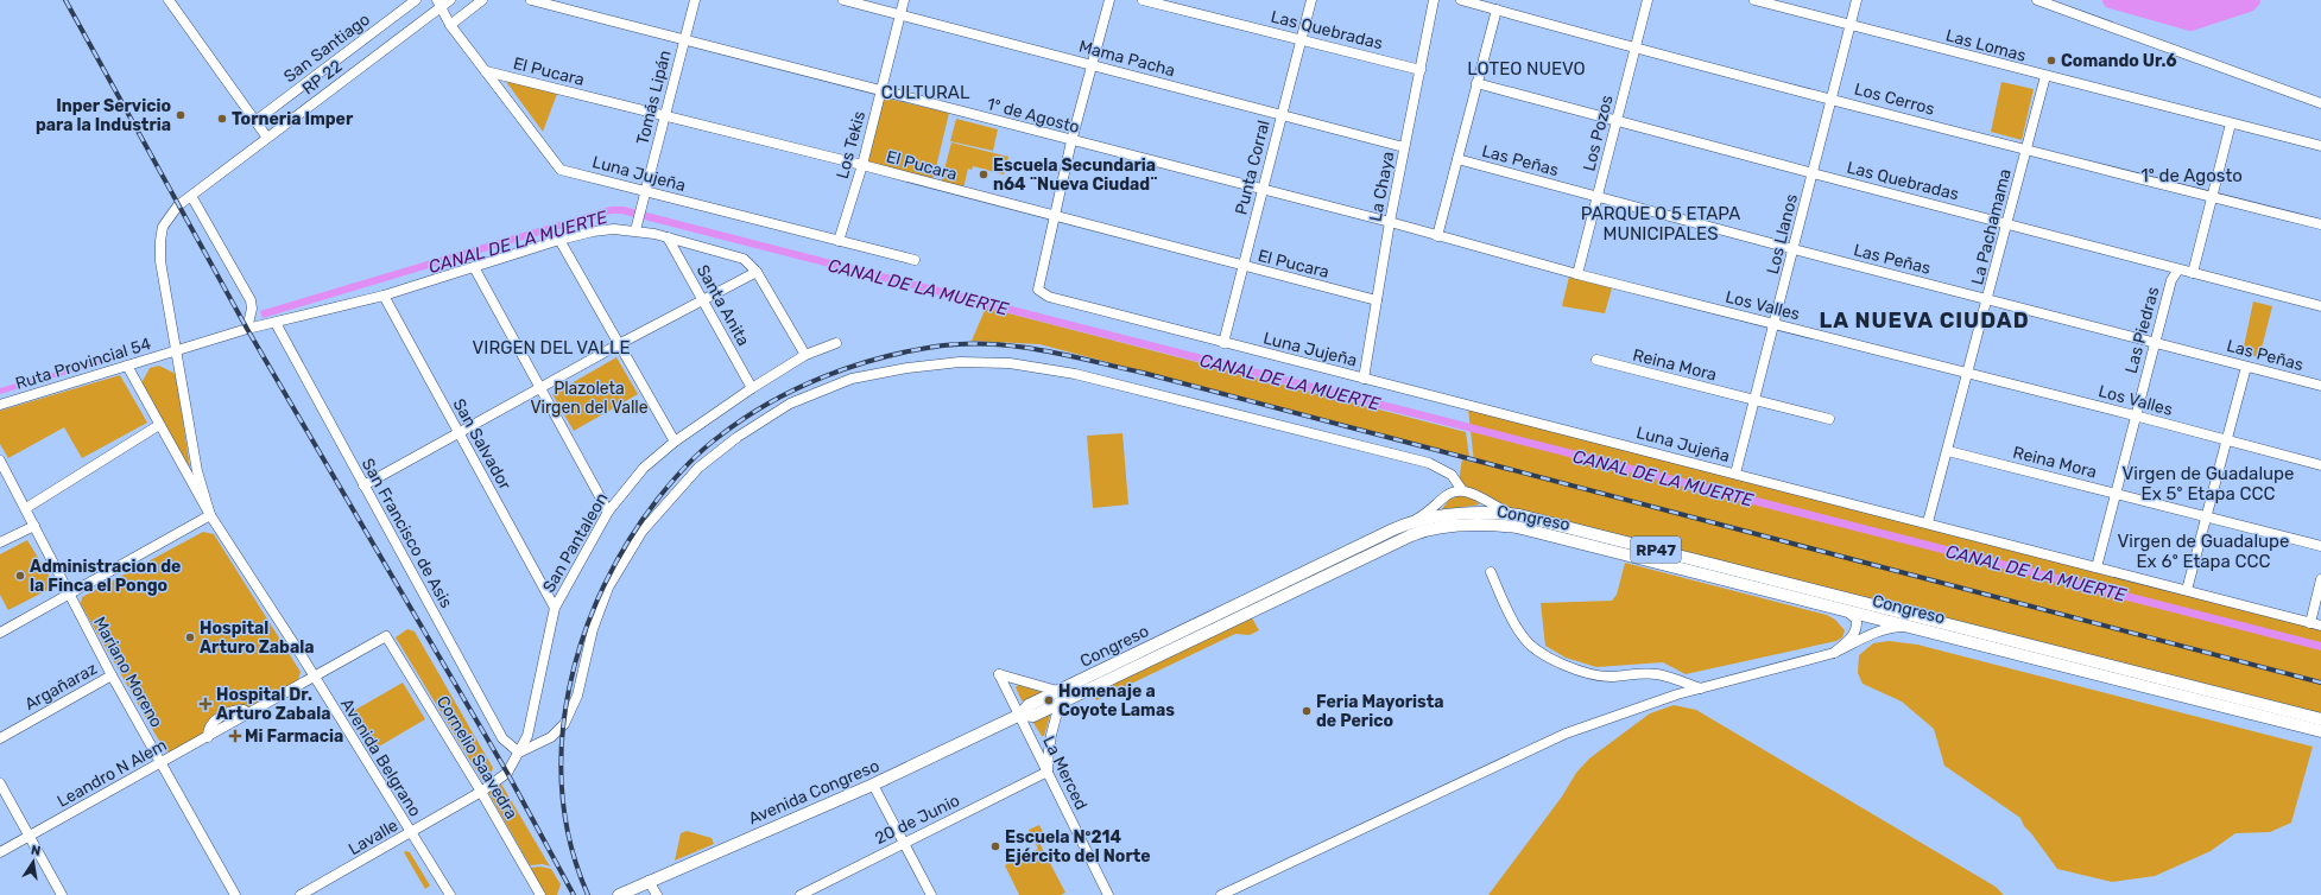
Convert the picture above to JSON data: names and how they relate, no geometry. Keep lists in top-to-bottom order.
{
  "streets": {
    "main road": ["Congreso", "RP47", "Avenida Congreso"],
    "street": [
      "Las Quebradas",
      "Las Lomas",
      "San Santiago",
      "Mama Pacha",
      "El Pucara",
      "RP 22",
      "Tomás Lipán",
      "Los Cerros",
      "1º de Agosto",
      "Los Pozos",
      "Los Tekis",
      "Las Peñas",
      "Punta Corral",
      "Luna Jujeña",
      "La Chaya",
      "La Pachamama",
      "Los Llanos",
      "Santa Anita",
      "Los Valles",
      "Las Piedras",
      "Ruta Provincial 54",
      "Reina Mora",
      "San Salvador",
      "San Francisco de Asis",
      "San Pantaleon",
      "Mariano Moreno",
      "Argañaraz",
      "Avenida Belgrano",
      "Cornelio Saavedra",
      "Leandro N Alem",
      "La Merced",
      "20 de Junio",
      "Lavalle"
    ]
  },
  "crossings": [
    ["Las Quebradas", "Los Pozos"],
    ["Las Quebradas", "Punta Corral"],
    ["Las Quebradas", "La Chaya"],
    ["Las Quebradas", "La Pachamama"],
    ["Las Quebradas", "Los Llanos"],
    ["Las Quebradas", "Las Piedras"],
    ["Las Lomas", "La Pachamama"],
    ["Las Lomas", "Los Llanos"],
    ["Mama Pacha", "Los Tekis"],
    ["Mama Pacha", "Punta Corral"],
    ["Mama Pacha", "La Chaya"],
    ["El Pucara", "Tomás Lipán"],
    ["El Pucara", "Los Tekis"],
    ["El Pucara", "Punta Corral"],
    ["El Pucara", "Luna Jujeña"],
    ["El Pucara", "La Chaya"],
    ["RP 22", "Luna Jujeña"],
    ["RP 22", "Ruta Provincial 54"],
    ["RP 22", "Avenida Belgrano"],
    ["Tomás Lipán", "1º de Agosto"],
    ["Tomás Lipán", "Luna Jujeña"],
    ["Tomás Lipán", "Ruta Provincial 54"],
    ["Los Cerros", "Los Pozos"],
    ["Los Cerros", "La Pachamama"],
    ["Los Cerros", "Los Llanos"],
    ["1º de Agosto", "Los Tekis"],
    ["1º de Agosto", "Punta Corral"],
    ["1º de Agosto", "La Chaya"],
    ["1º de Agosto", "Los Valles"],
    ["Los Pozos", "Las Peñas"],
    ["Los Pozos", "Los Valles"],
    ["Los Tekis", "Luna Jujeña"],
    ["Las Peñas", "La Pachamama"],
    ["Las Peñas", "Los Llanos"],
    ["Las Peñas", "Las Piedras"],
    ["Punta Corral", "Luna Jujeña"],
    ["Luna Jujeña", "La Chaya"],
    ["Luna Jujeña", "La Pachamama"],
    ["Luna Jujeña", "Los Llanos"],
    ["Luna Jujeña", "Las Piedras"],
    ["La Chaya", "Los Valles"],
    ["La Pachamama", "Los Valles"],
    ["La Pachamama", "Reina Mora"],
    ["Los Llanos", "Los Valles"],
    ["Los Llanos", "Reina Mora"],
    ["Santa Anita", "Ruta Provincial 54"],
    ["Santa Anita", "San Pantaleon"],
    ["Los Valles", "Las Piedras"],
    ["Las Piedras", "Reina Mora"],
    ["Ruta Provincial 54", "San Salvador"],
    ["Ruta Provincial 54", "San Francisco de Asis"],
    ["San Salvador", "San Pantaleon"],
    ["Congreso", "La Merced"],
    ["Congreso", "Avenida Congreso"],
    ["San Francisco de Asis", "San Pantaleon"],
    ["San Pantaleon", "Lavalle"],
    ["Mariano Moreno", "Argañaraz"],
    ["Mariano Moreno", "Leandro N Alem"],
    ["Avenida Belgrano", "Leandro N Alem"],
    ["Avenida Belgrano", "Lavalle"],
    ["Cornelio Saavedra", "Leandro N Alem"],
    ["Cornelio Saavedra", "Lavalle"],
    ["La Merced", "Avenida Congreso"],
    ["La Merced", "20 de Junio"]
  ],
  "districts": [
    "LOTEO NUEVO",
    "CULTURAL",
    "1º de Agosto",
    "PARQUE O 5 ETAPA MUNICIPALES",
    "LA NUEVA CIUDAD",
    "VIRGEN DEL VALLE",
    "Virgen de Guadalupe Ex 5º Etapa CCC",
    "Virgen de Guadalupe Ex 6º Etapa CCC"
  ],
  "water": ["CANAL DE LA MUERTE"],
  "parks": ["Plazoleta Virgen del Valle"],
  "places": {
    "other": [
      "Comando Ur.6",
      "Inper Servicio para la Industria",
      "Torneria Imper",
      "Escuela Secundaria n64 ¨Nueva Ciudad¨",
      "Administracion de la Finca el Pongo",
      "Hospital Arturo Zabala",
      "Homenaje a Coyote Lamas",
      "Feria Mayorista de Perico",
      "Escuela Nº214 Ejército del Norte"
    ],
    "health": ["Hospital Dr. Arturo Zabala", "Mi Farmacia"]
  },
  "north": "top"
}
